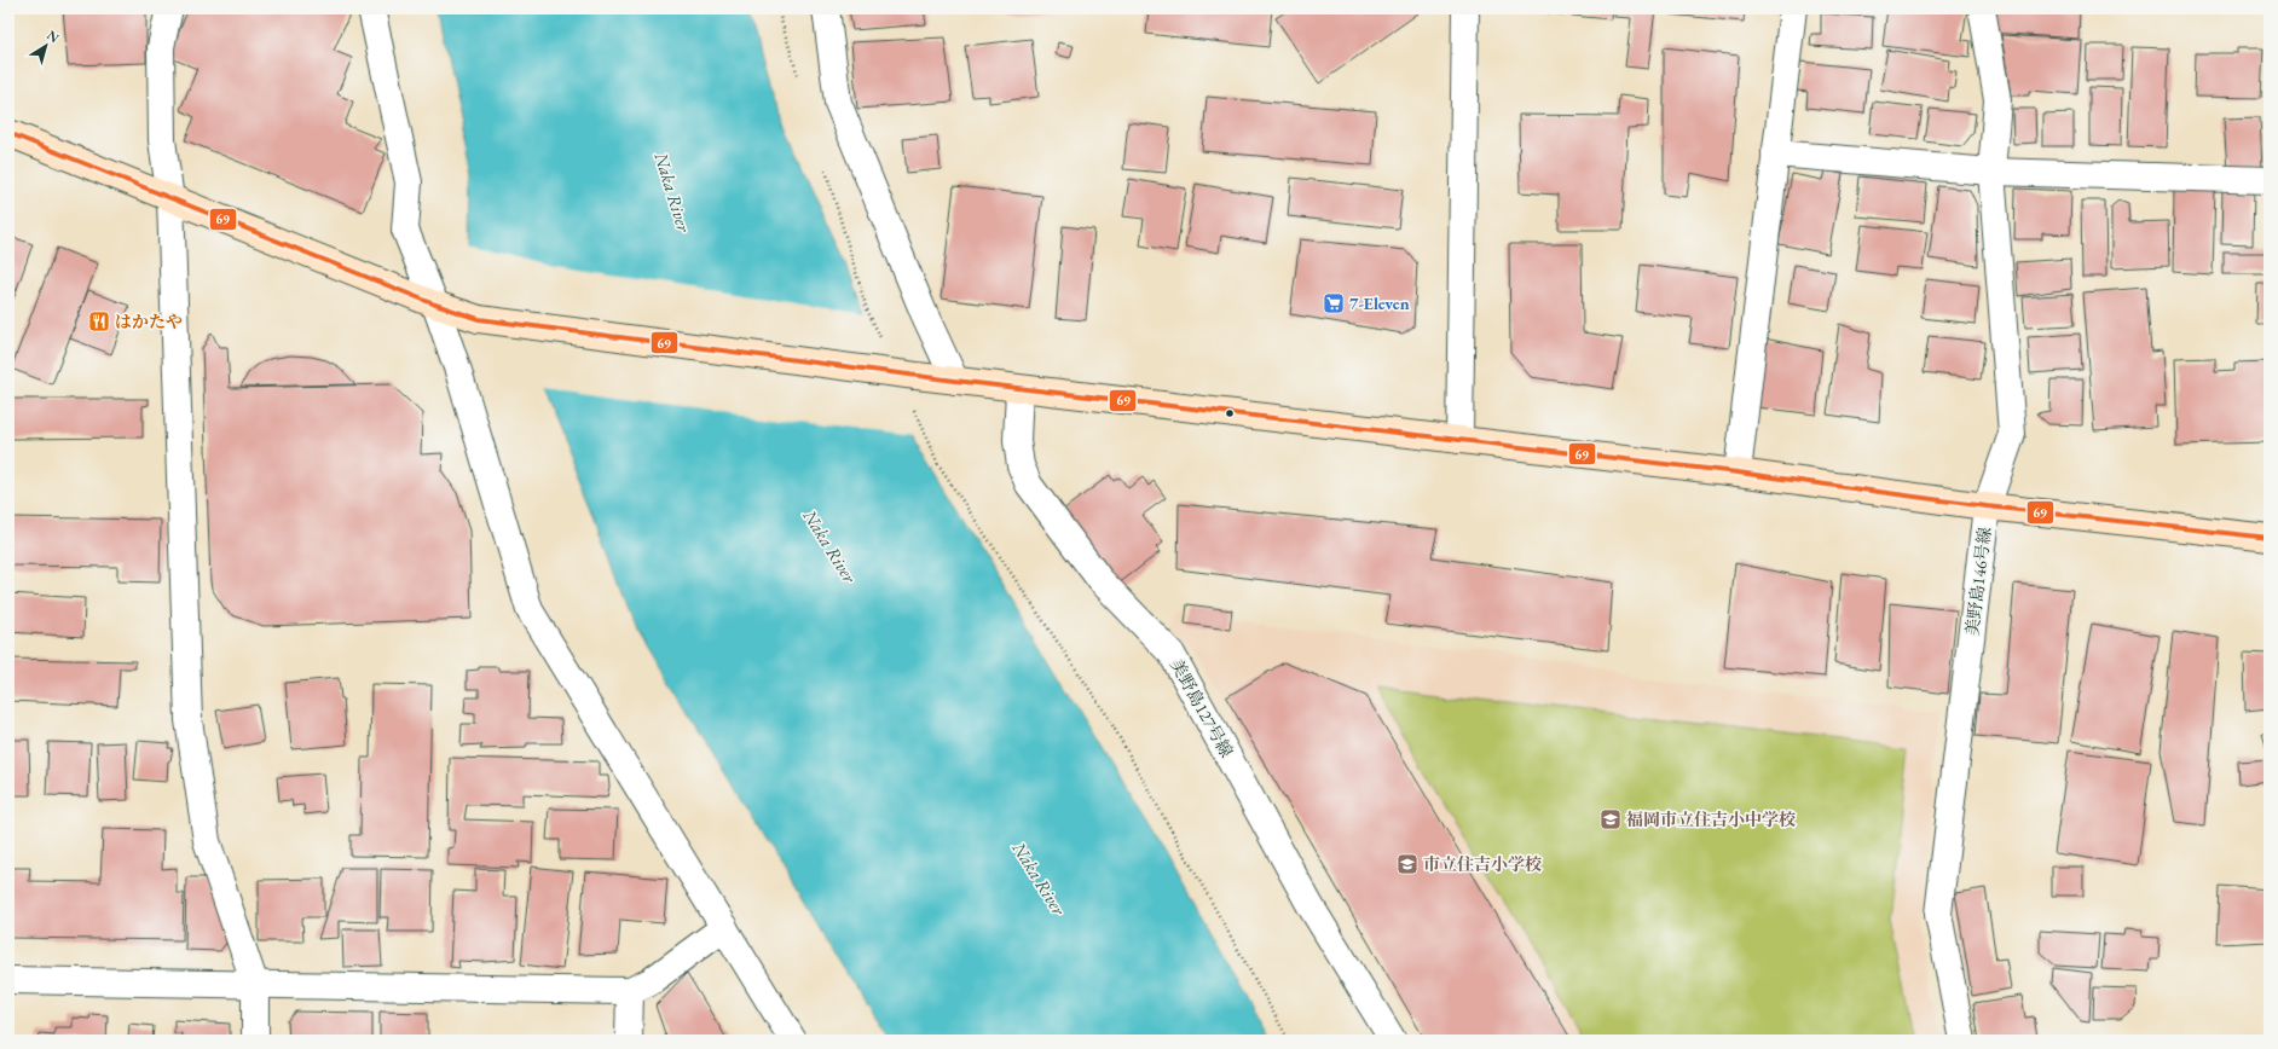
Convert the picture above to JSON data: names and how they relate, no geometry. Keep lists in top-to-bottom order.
{
  "streets": {
    "street": ["美野島146号線", "美野島127号線"]
  },
  "water": ["Naka River"],
  "places": {
    "supermarket": ["7-Eleven"],
    "restaurant": ["はかたや"],
    "school or university": ["福岡市立住吉小中学校", "市立住吉小学校"]
  },
  "lines": ["transit line 69"],
  "north": "top right"
}
